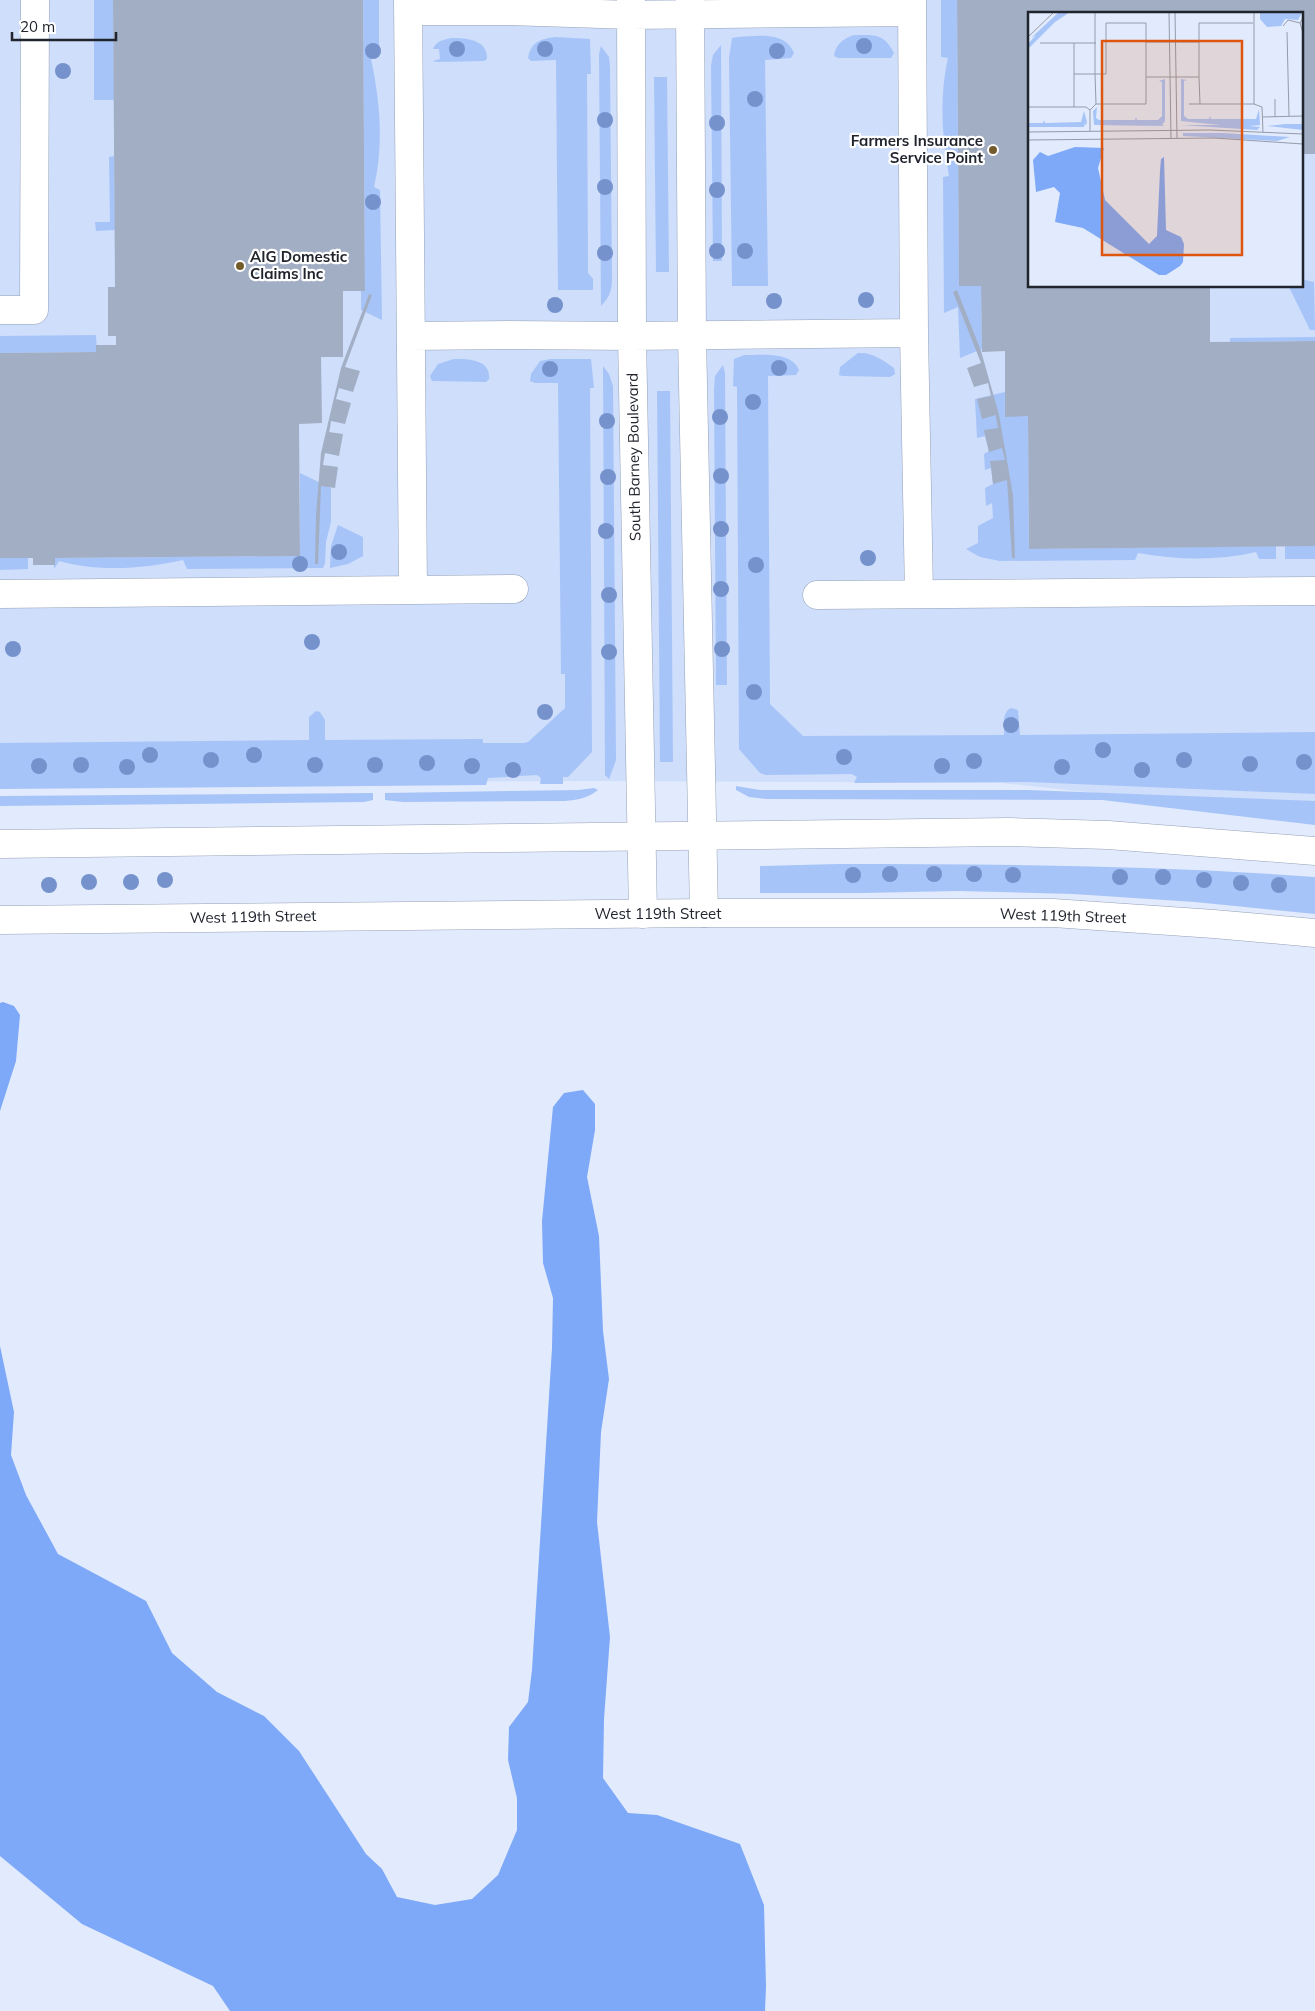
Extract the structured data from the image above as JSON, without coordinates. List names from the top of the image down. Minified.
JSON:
{"streets":{"main road":["South Barney Boulevard","West 119th Street"]},"crossings":[["South Barney Boulevard","West 119th Street"]],"places":["Farmers Insurance Service Point","AIG Domestic Claims Inc"],"scale_bar":"20 m"}
